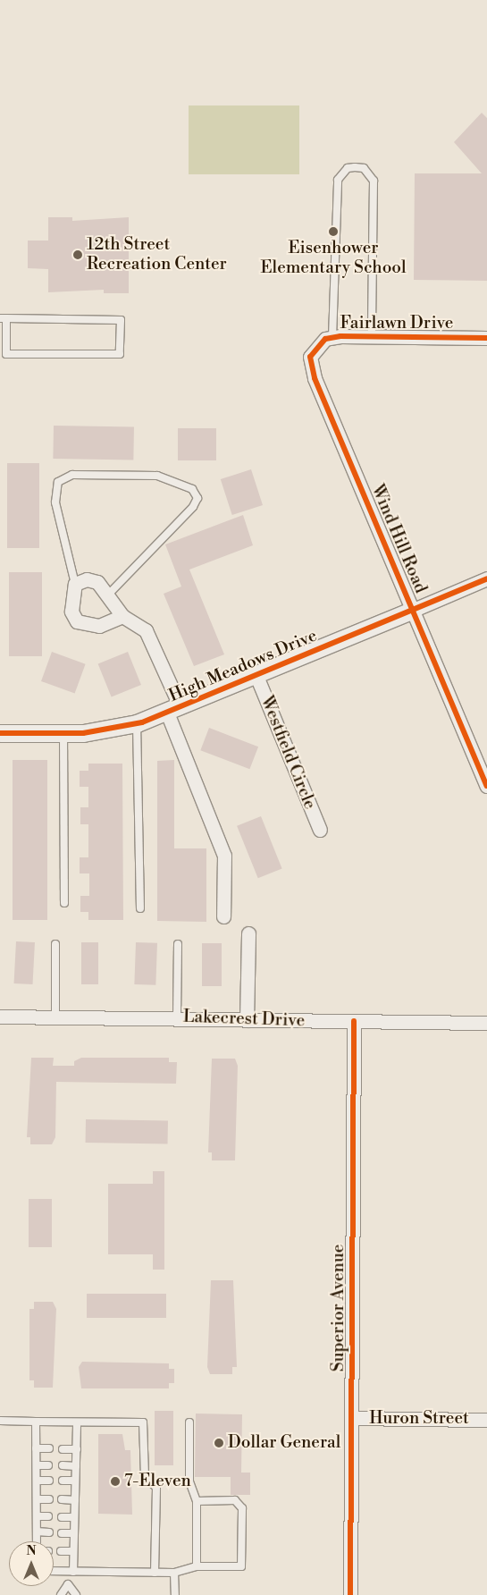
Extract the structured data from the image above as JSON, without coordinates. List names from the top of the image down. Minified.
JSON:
{"streets":{"street":["Fairlawn Drive","Wind Hill Road","High Meadows Drive","Westfield Circle","Lakecrest Drive","Superior Avenue","Huron Street"]},"crossings":[["Fairlawn Drive","Wind Hill Road"],["Wind Hill Road","High Meadows Drive"],["High Meadows Drive","Westfield Circle"],["Lakecrest Drive","Superior Avenue"],["Superior Avenue","Huron Street"]],"places":["Eisenhower Elementary School","12th Street Recreation Center","Dollar General","7-Eleven"],"north":"top"}
